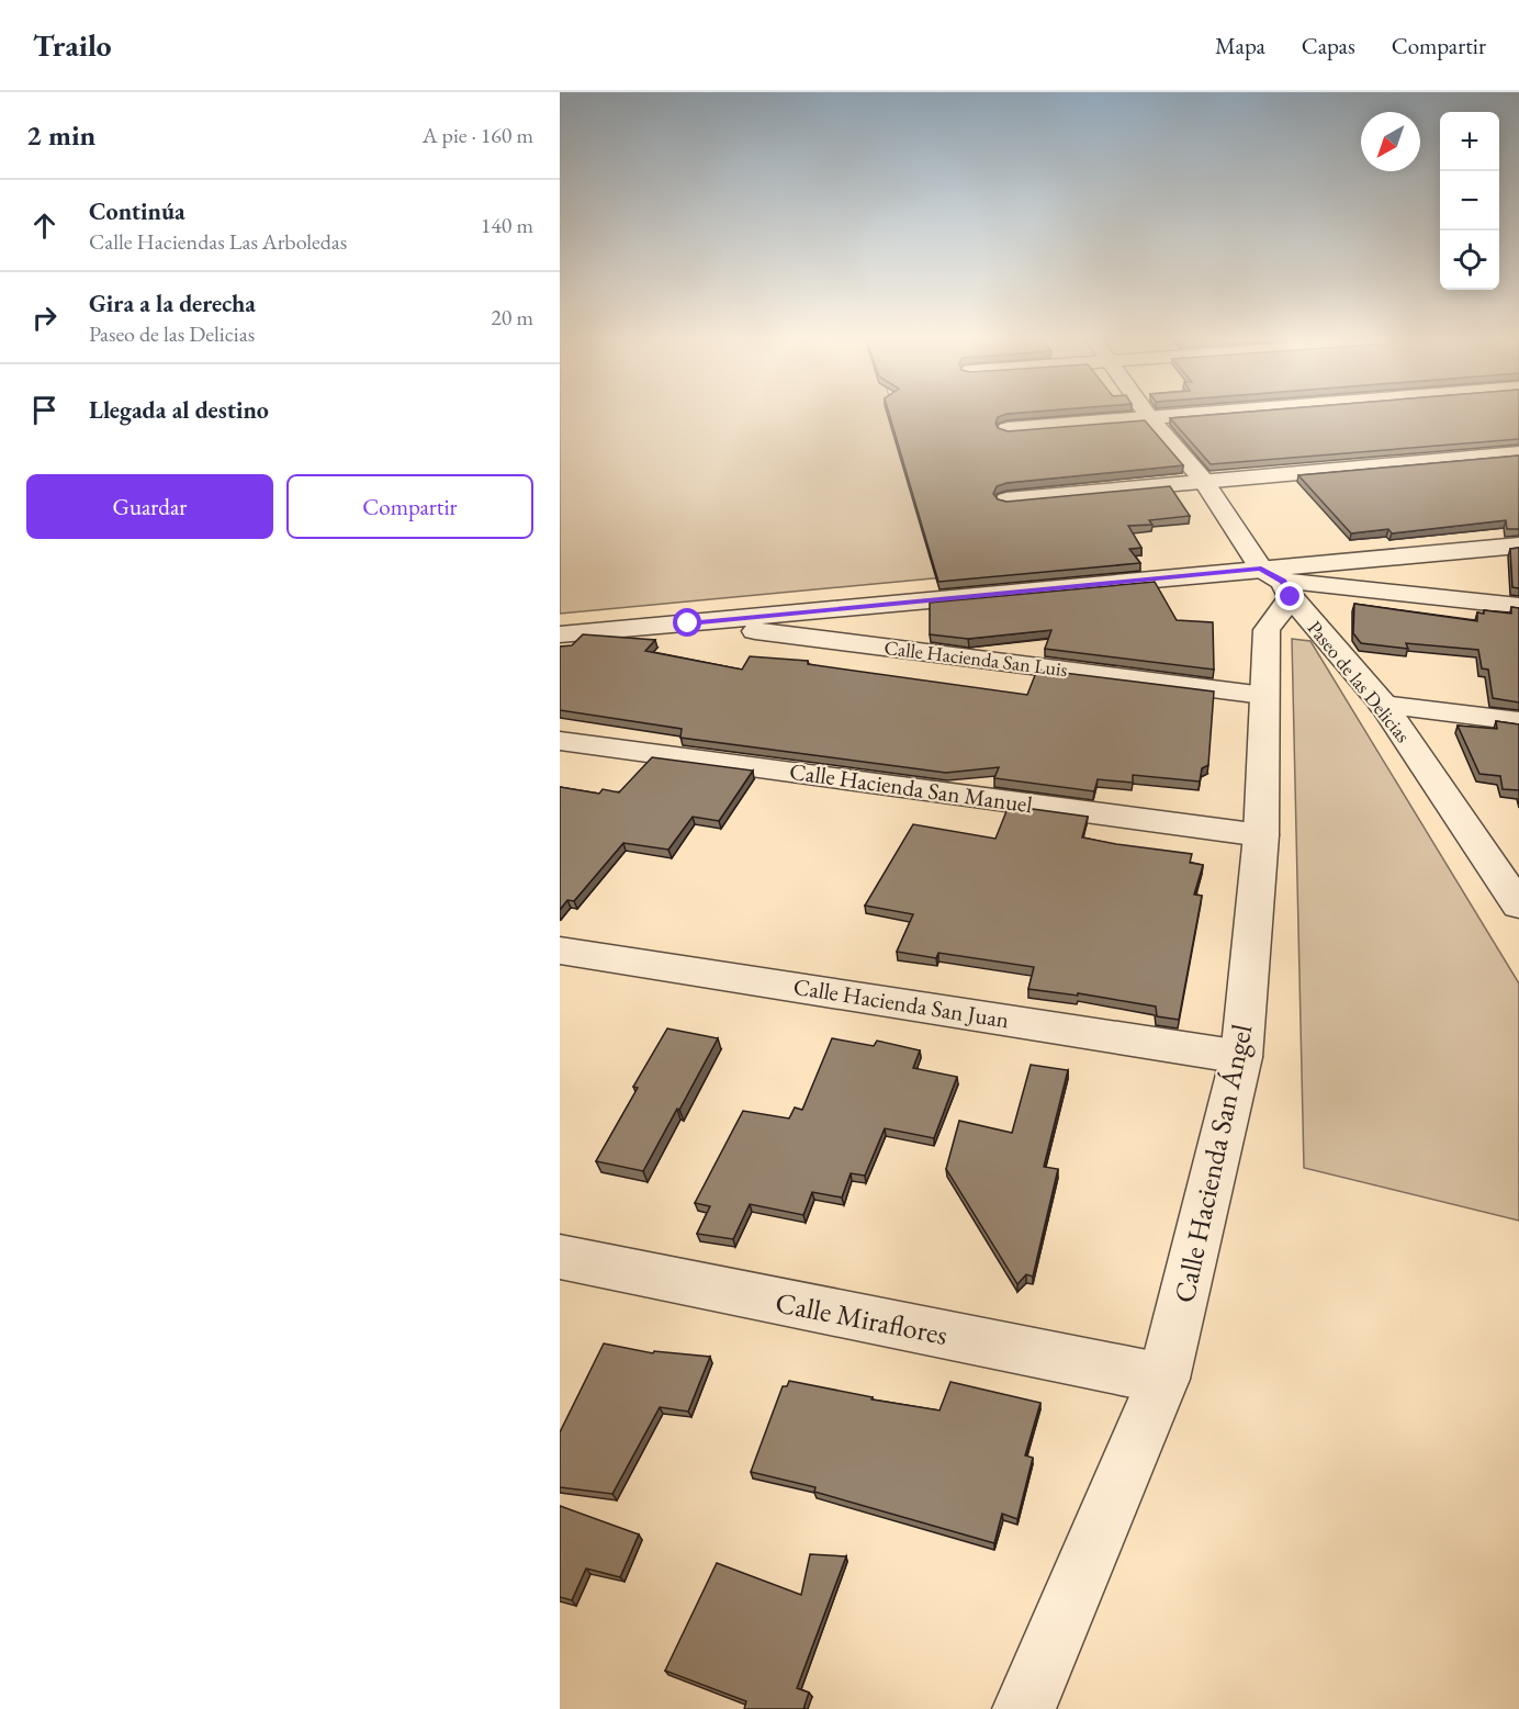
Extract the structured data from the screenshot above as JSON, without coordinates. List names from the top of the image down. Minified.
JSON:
{"streets":{"street":["Calle Hacienda San Luis","Paseo de las Delicias","Calle Hacienda San Manuel","Calle Hacienda San Juan","Calle Hacienda San Ángel","Calle Miraflores"]},"crossings":[["Calle Hacienda San Luis","Calle Hacienda San Ángel"],["Paseo de las Delicias","Calle Hacienda San Ángel"],["Calle Hacienda San Manuel","Calle Hacienda San Ángel"],["Calle Hacienda San Juan","Calle Hacienda San Ángel"],["Calle Hacienda San Ángel","Calle Miraflores"]],"north":"bottom left","page":{"header":"Trailo","nav":["Mapa","Capas","Compartir"],"heading":["2 min","A pie · 160 m"],"map_buttons":["+","−"],"list":[["Continúa","Calle Haciendas Las Arboledas","140 m"],["Gira a la derecha","Paseo de las Delicias","20 m"],"Llegada al destino"],"buttons":["Guardar","Compartir"]}}
